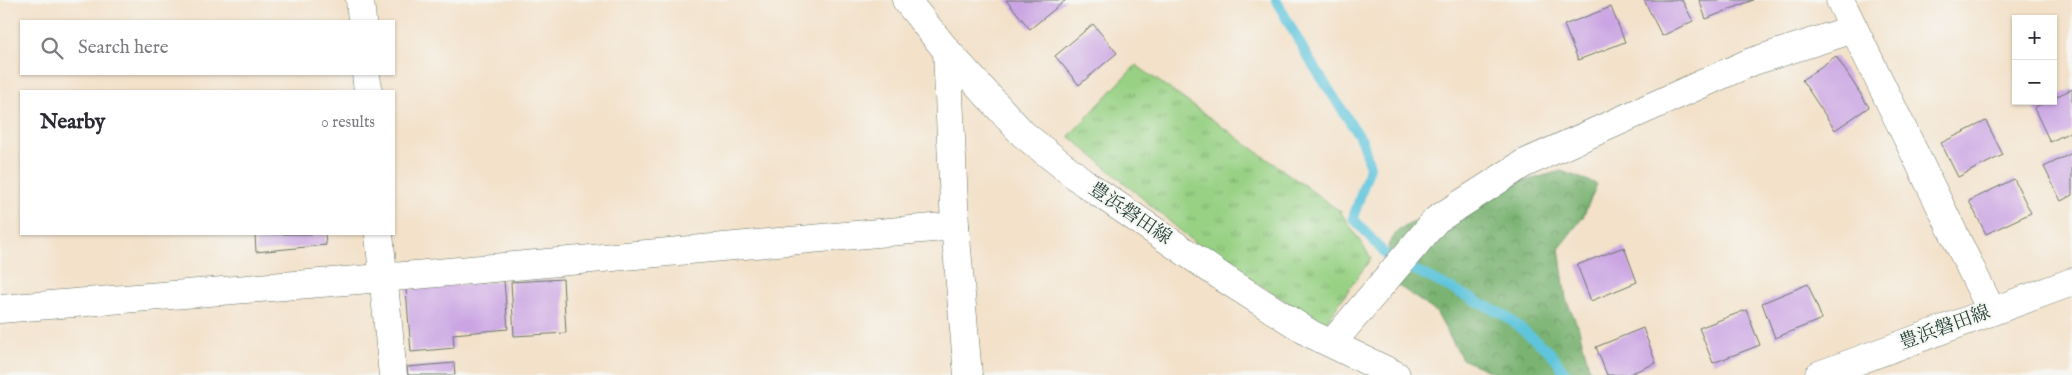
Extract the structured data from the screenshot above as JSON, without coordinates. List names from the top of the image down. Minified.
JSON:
{"streets":{"street":["豊浜磐田線"]},"page":{"map_buttons":["+","−"],"search":"Search here","heading":["Nearby","0 results"]}}
